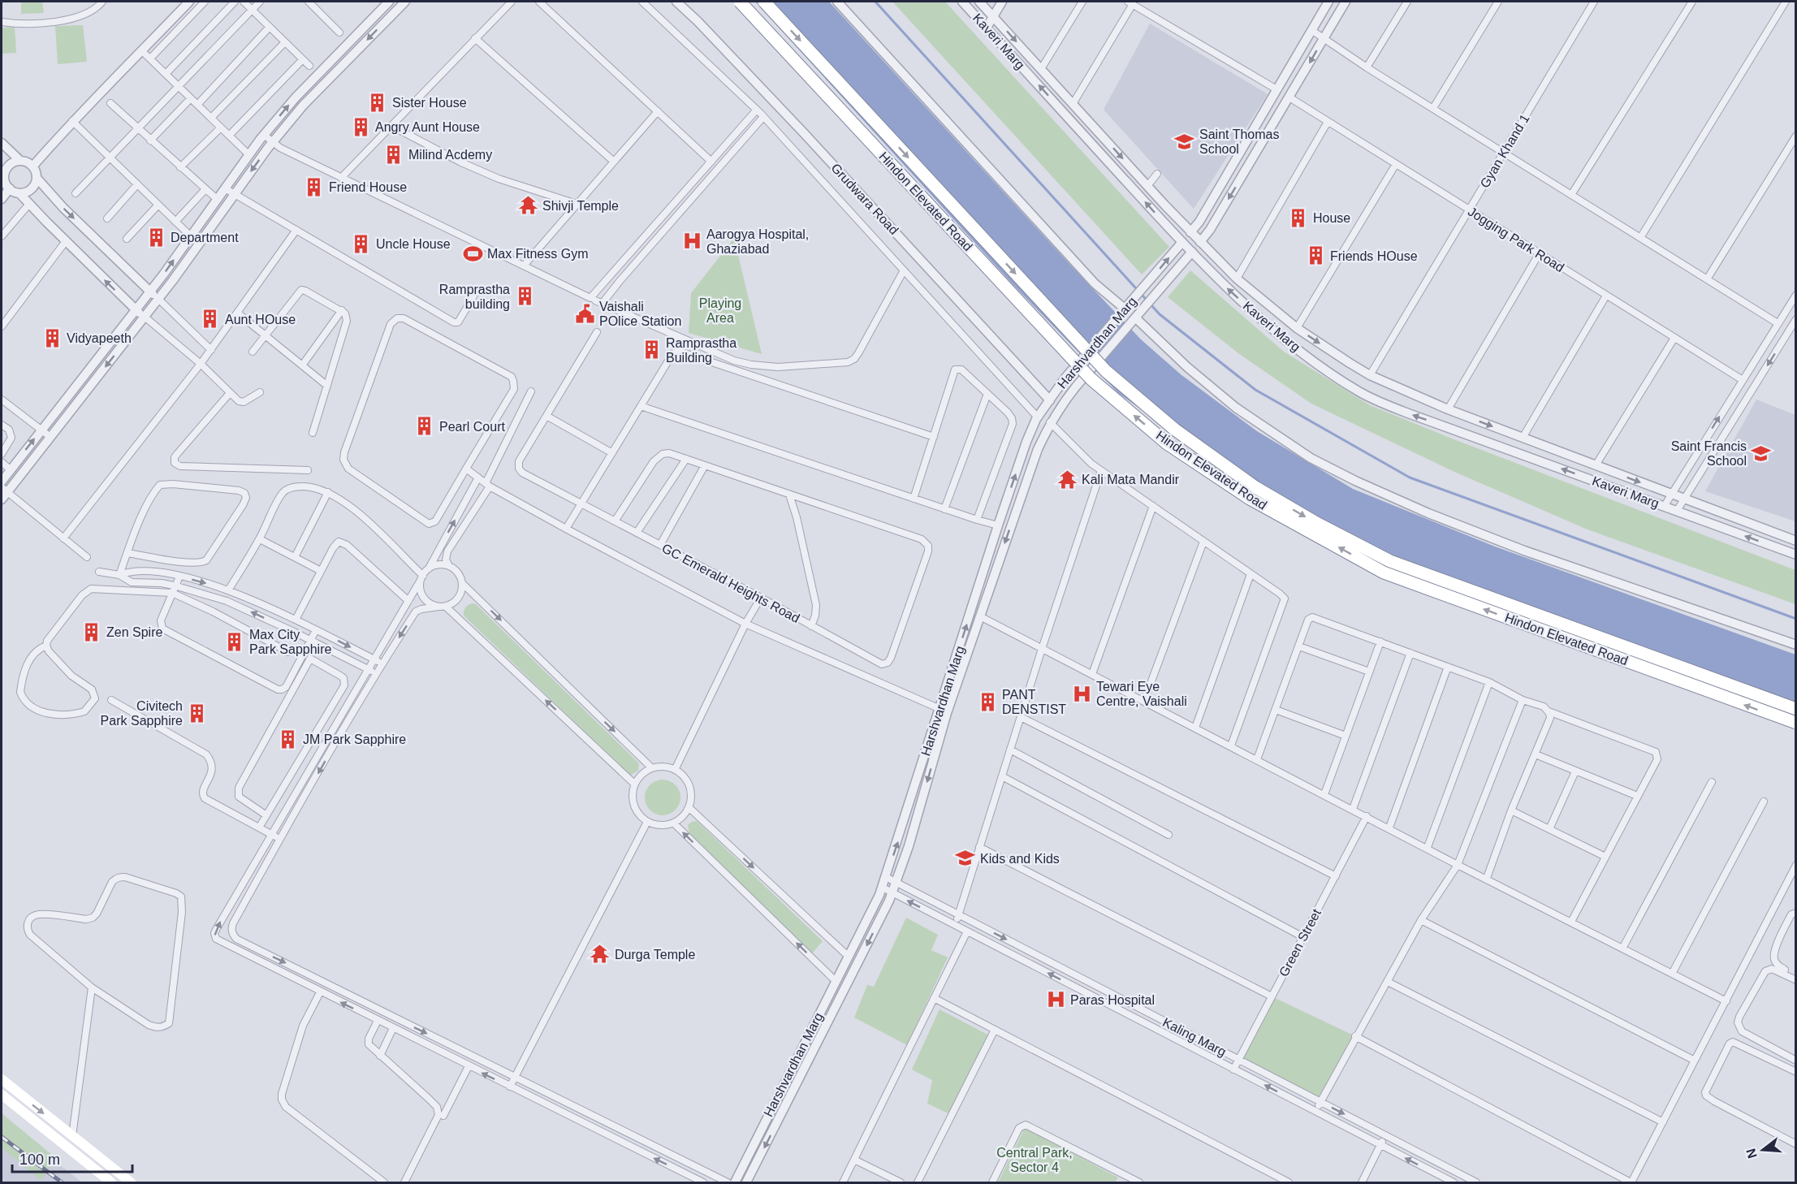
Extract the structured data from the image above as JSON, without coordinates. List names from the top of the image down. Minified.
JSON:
{"streets":{"highway":["Hindon Elevated Road"],"street":["Kaveri Marg","Gyan Khand 1","Grudwara Road","Jogging Park Road","Harshvardhan Marg","GC Emerald Heights Road","Green Street","Kaling Marg"]},"crossings":[["Kaveri Marg","Gyan Khand 1"],["Kaveri Marg","Harshvardhan Marg"],["Gyan Khand 1","Jogging Park Road"],["Grudwara Road","Harshvardhan Marg"],["Harshvardhan Marg","Kaling Marg"],["Green Street","Kaling Marg"]],"parks":["Playing Area","Central Park, Sector 4"],"places":{"building":["Sister House","Angry Aunt House","Milind Acdemy","Friend House","House","Department","Uncle House","Friends HOuse","Ramprastha building","Aunt HOuse","Vidyapeeth","Ramprastha Building","Pearl Court","Zen Spire","Max City Park Sapphire","PANT DENSTIST","Civitech Park Sapphire","JM Park Sapphire"],"school or university":["Saint Thomas School","Saint Francis School","Kids and Kids"],"temple":["Shivji Temple","Kali Mata Mandir","Durga Temple"],"hospital":["Aarogya Hospital, Ghaziabad","Tewari Eye Centre, Vaishali","Paras Hospital"],"sports":["Max Fitness Gym"],"public building":["Vaishali POlice Station"]},"scale_bar":"100 m","north":"left"}
